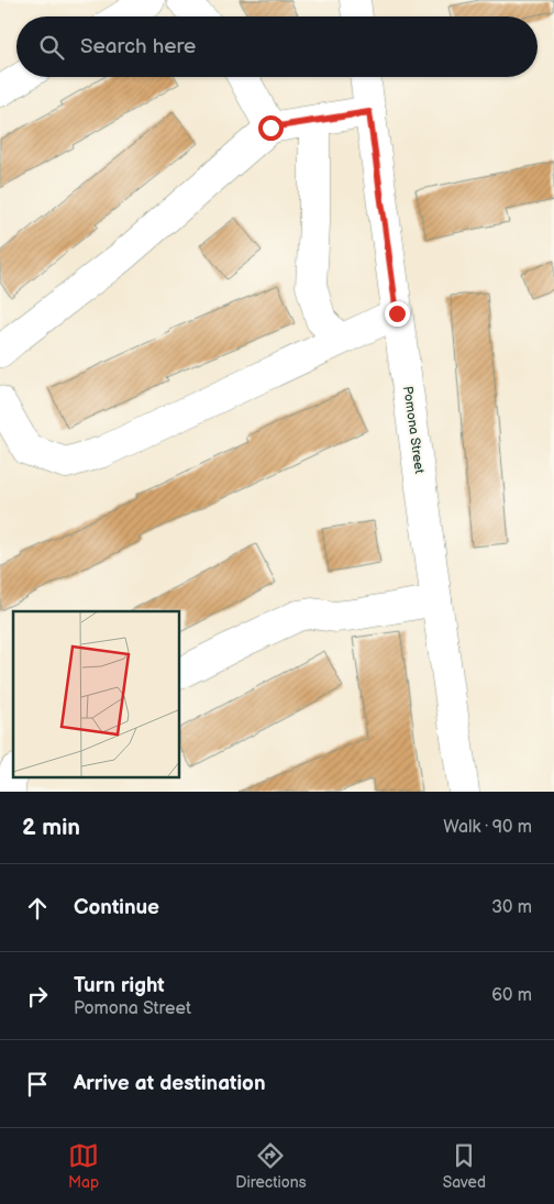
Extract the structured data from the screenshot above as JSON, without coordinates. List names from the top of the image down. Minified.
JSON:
{"streets":{"street":["Pomona Street"]},"page":{"search":"Search here","heading":["2 min","Walk · 90 m"],"list":[["Continue","30 m"],["Turn right","Pomona Street","60 m"],"Arrive at destination"],"nav":["Map","Directions","Saved"]}}
